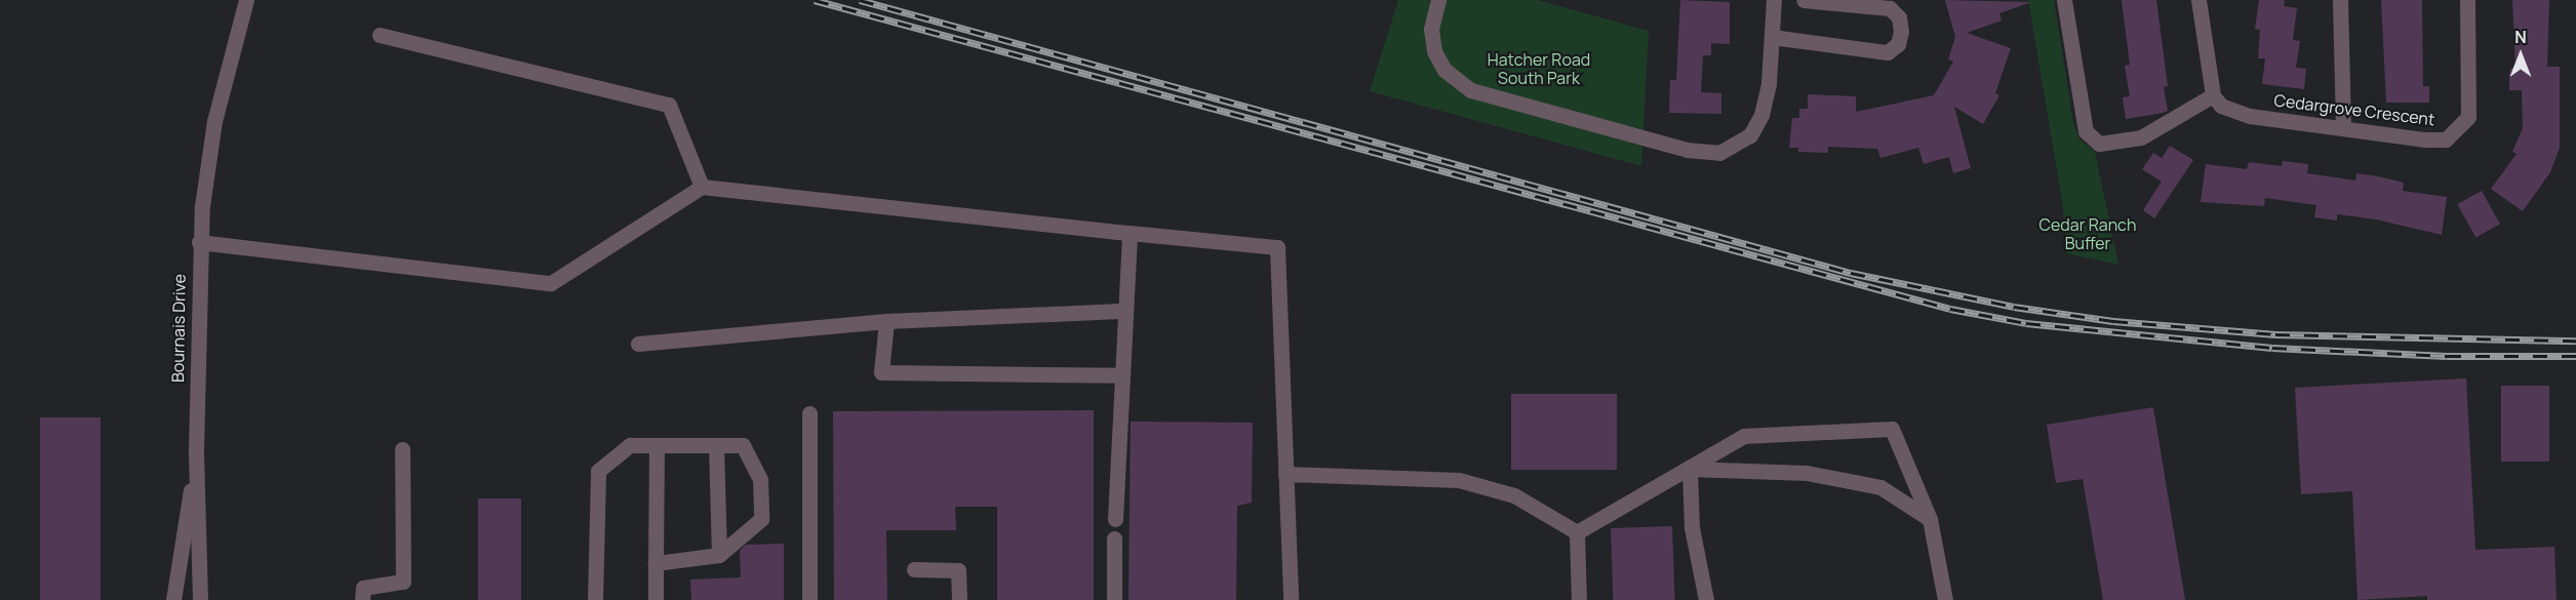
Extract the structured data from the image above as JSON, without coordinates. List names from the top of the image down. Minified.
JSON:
{"streets":{"street":["Cedargrove Crescent","Bournais Drive"]},"parks":["Hatcher Road South Park","Cedar Ranch Buffer"],"north":"top"}
